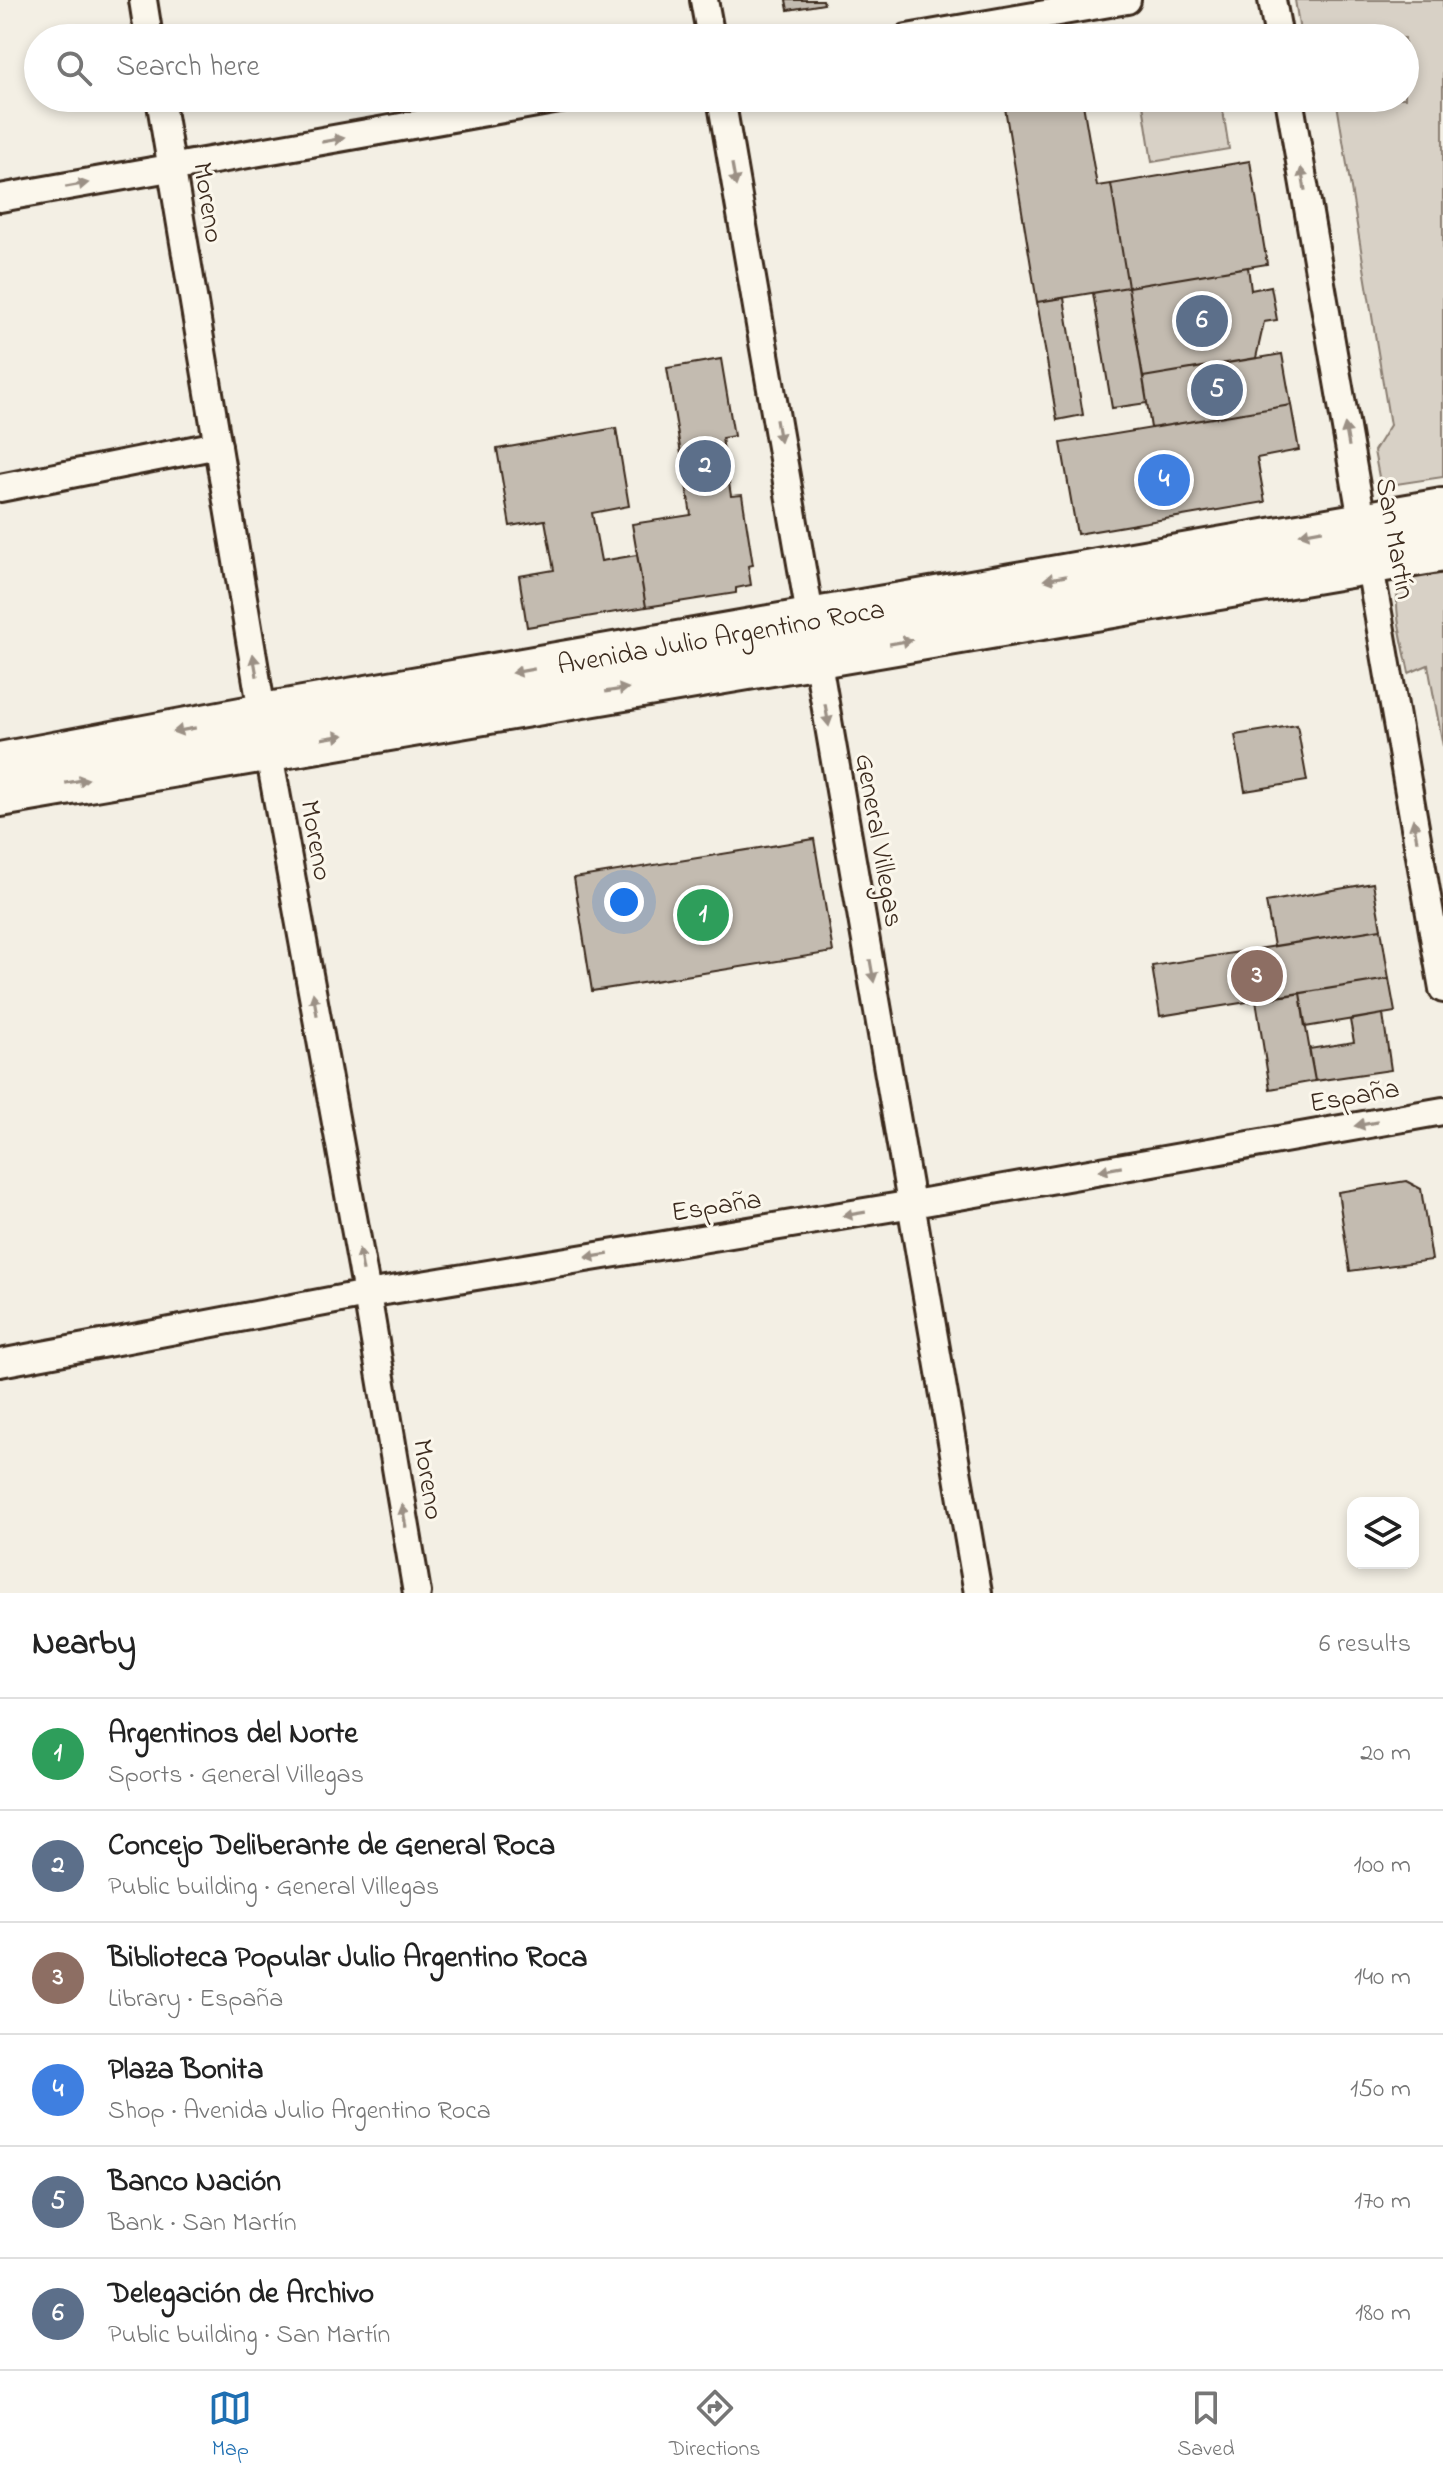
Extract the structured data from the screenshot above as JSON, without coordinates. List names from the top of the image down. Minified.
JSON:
{"streets":{"main road":["Avenida Julio Argentino Roca"],"street":["Moreno","San Martín","General Villegas","España"]},"crossings":[["Moreno","Avenida Julio Argentino Roca"],["Moreno","España"],["San Martín","Avenida Julio Argentino Roca"],["Avenida Julio Argentino Roca","General Villegas"],["General Villegas","España"]],"one_way":["Moreno","San Martín","General Villegas","España"],"page":{"search":"Search here","pins":["6","5","2","4","1","3"],"heading":["Nearby","6 results"],"list":[{"mark":"1","name":"Argentinos del Norte","note":"Sports · General Villegas","value":"20 m"},{"mark":"2","name":"Concejo Deliberante de General Roca","note":"Public building · General Villegas","value":"100 m"},{"mark":"3","name":"Biblioteca Popular Julio Argentino Roca","note":"Library · España","value":"140 m"},{"mark":"4","name":"Plaza Bonita","note":"Shop · Avenida Julio Argentino Roca","value":"150 m"},{"mark":"5","name":"Banco Nación","note":"Bank · San Martín","value":"170 m"},{"mark":"6","name":"Delegación de Archivo","note":"Public building · San Martín","value":"180 m"}],"nav":["Map","Directions","Saved"]}}
